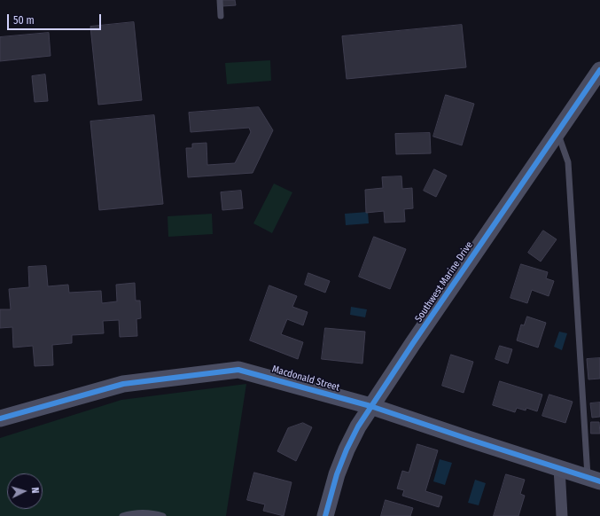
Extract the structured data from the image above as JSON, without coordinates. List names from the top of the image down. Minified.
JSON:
{"streets":{"street":["Southwest Marine Drive","Macdonald Street"]},"crossings":[["Southwest Marine Drive","Macdonald Street"]],"scale_bar":"50 m","north":"right"}
